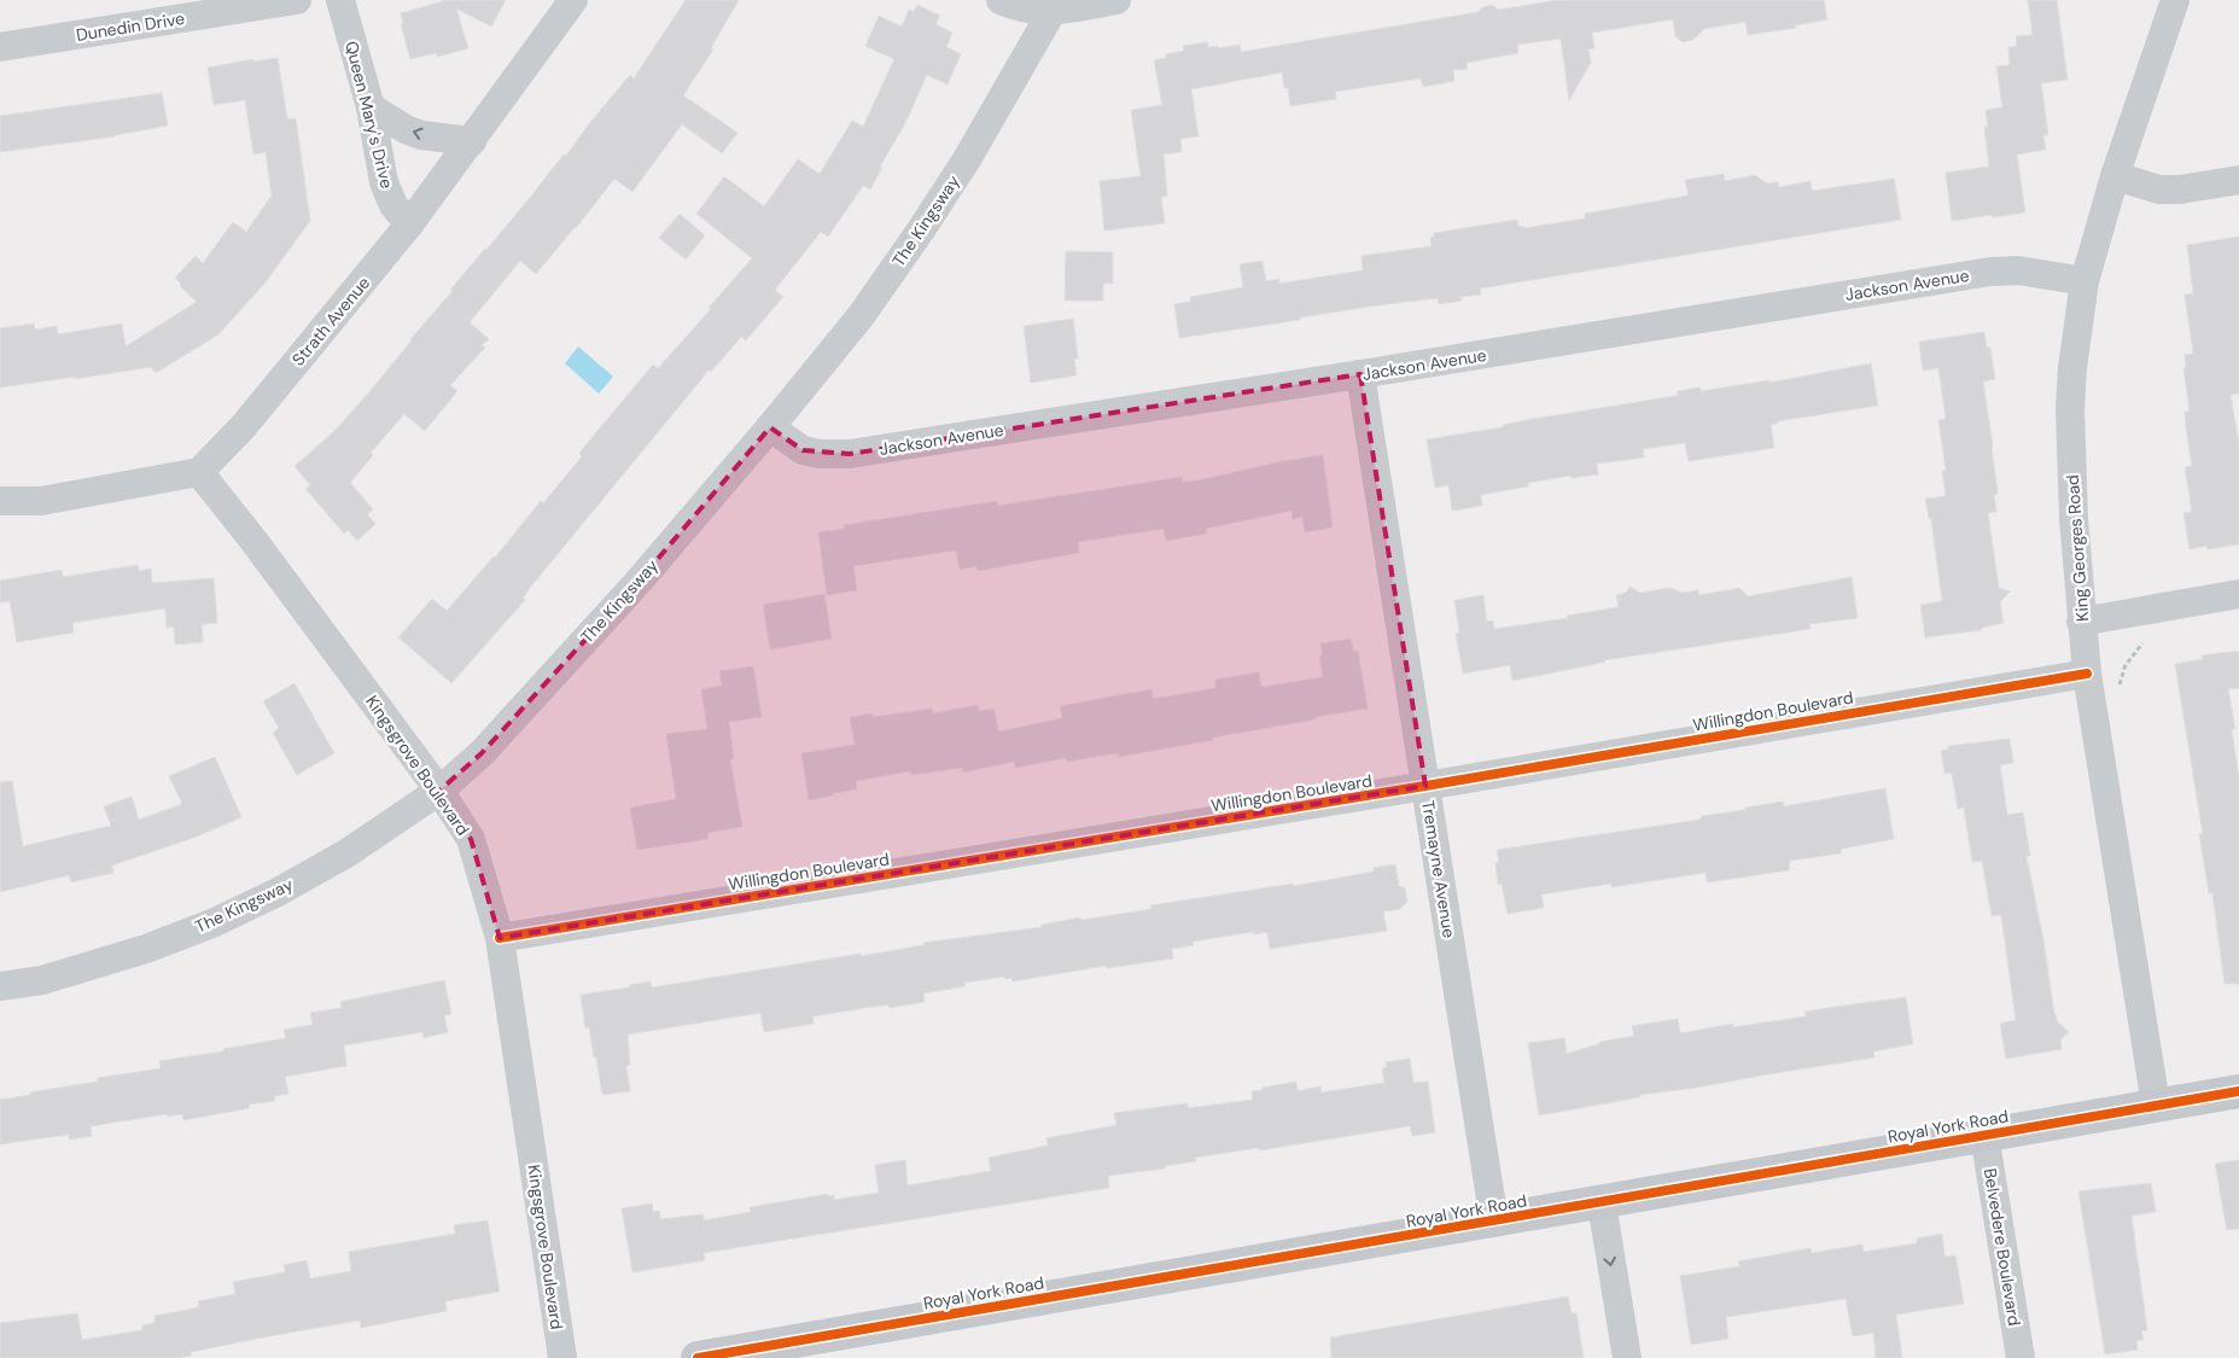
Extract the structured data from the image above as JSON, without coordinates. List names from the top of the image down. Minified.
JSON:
{"streets":{"main road":["Royal York Road"],"street":["Dunedin Drive","Queen Mary's Drive","The Kingsway","Jackson Avenue","Strath Avenue","King Georges Road","Willingdon Boulevard","Kingsgrove Boulevard","Tremayne Avenue","Belvedere Boulevard"]},"crossings":[["Queen Mary's Drive","Strath Avenue"],["The Kingsway","Jackson Avenue"],["The Kingsway","Kingsgrove Boulevard"],["Jackson Avenue","King Georges Road"],["Jackson Avenue","Tremayne Avenue"],["Strath Avenue","Kingsgrove Boulevard"],["King Georges Road","Willingdon Boulevard"],["King Georges Road","Royal York Road"],["Willingdon Boulevard","Kingsgrove Boulevard"],["Willingdon Boulevard","Tremayne Avenue"],["Tremayne Avenue","Royal York Road"],["Royal York Road","Belvedere Boulevard"]]}
